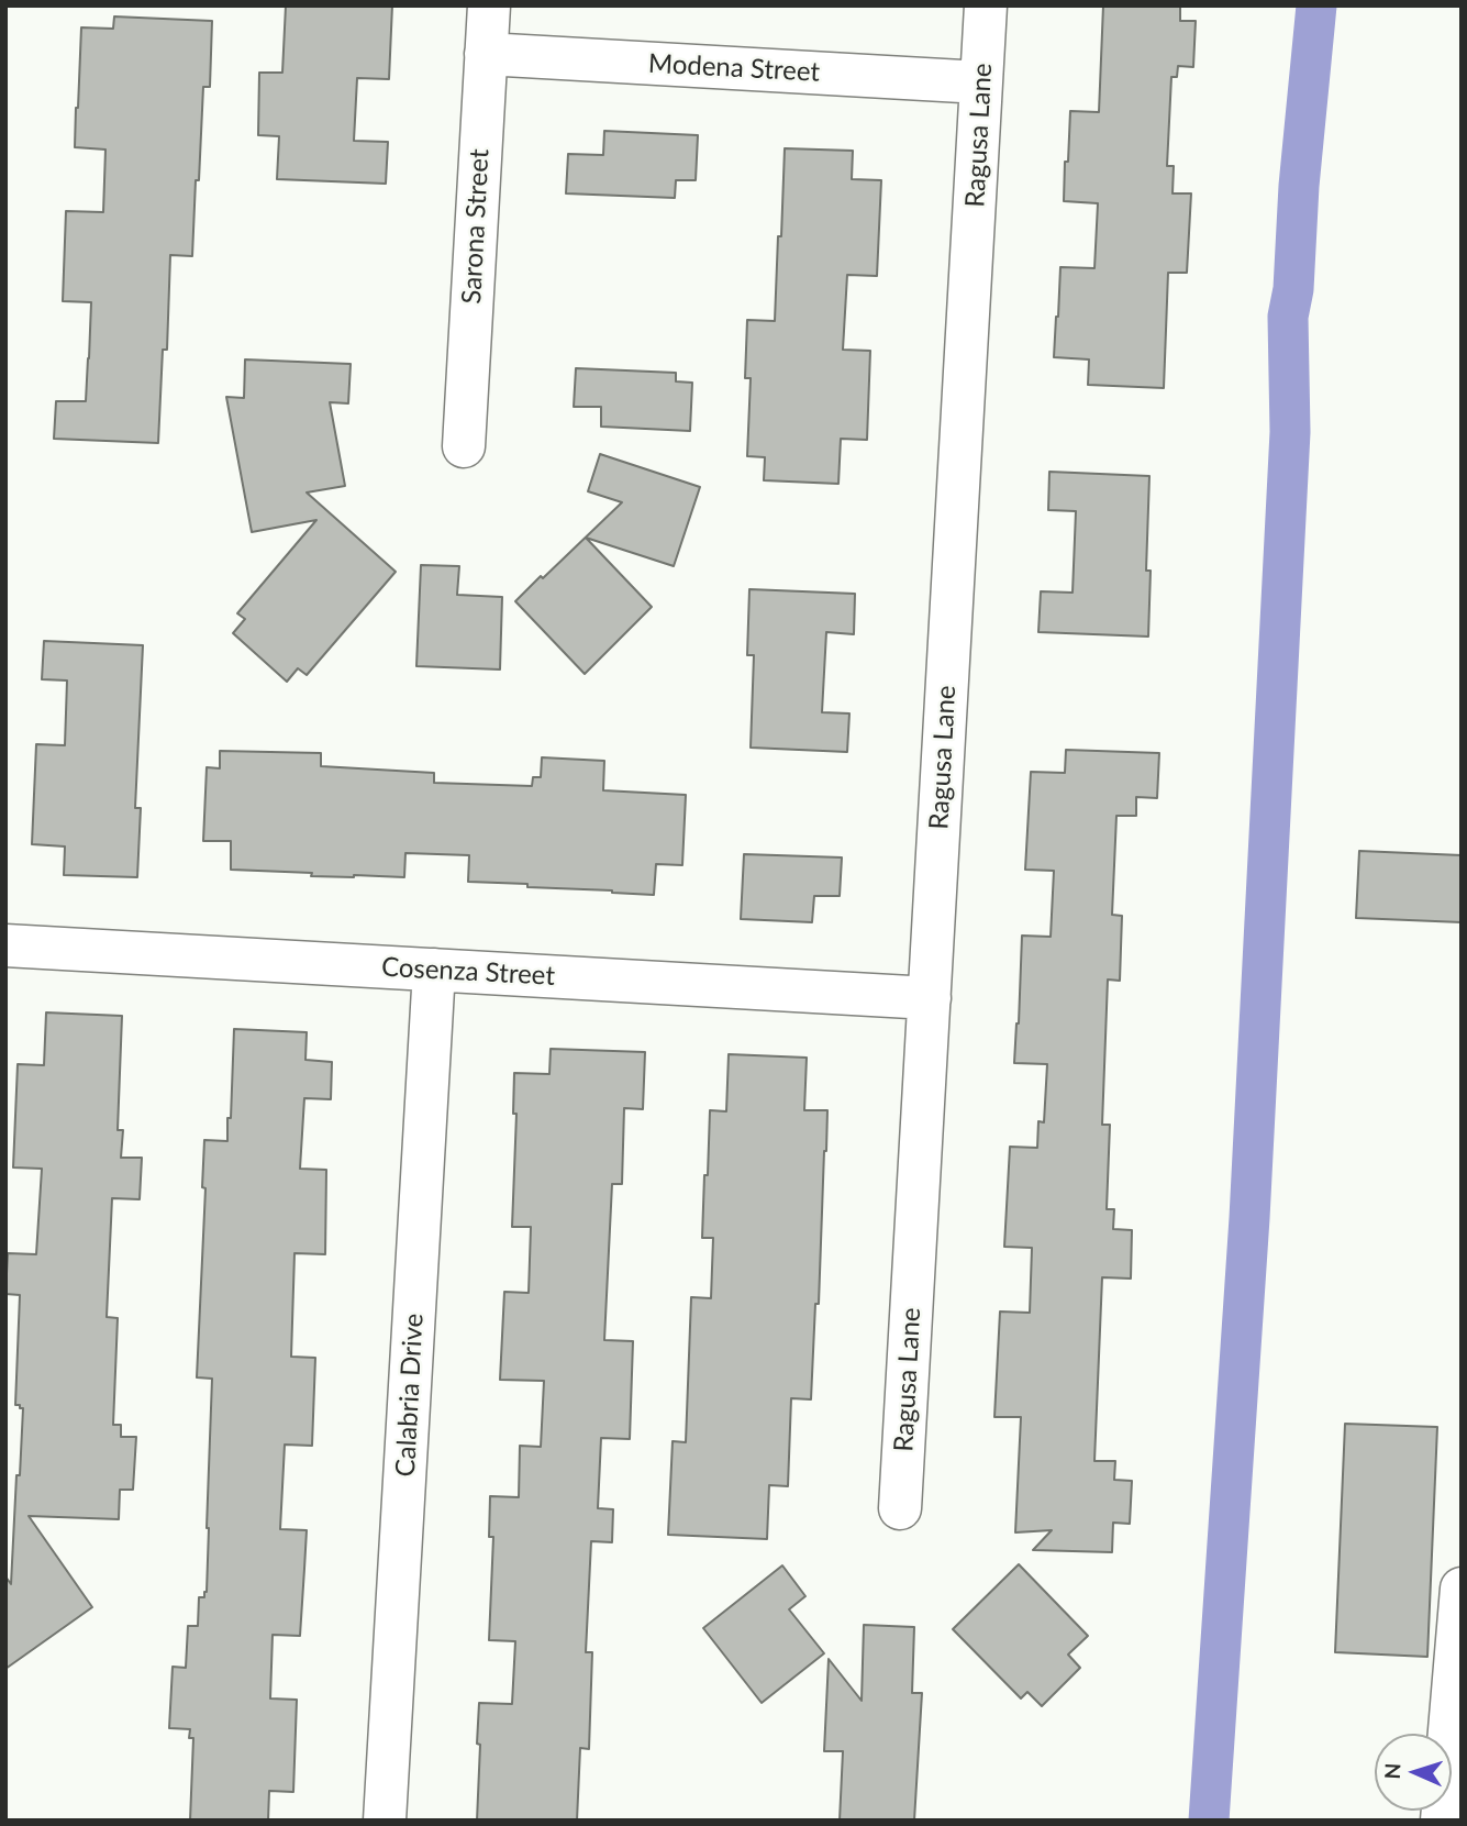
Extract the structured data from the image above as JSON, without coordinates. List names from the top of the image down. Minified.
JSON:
{"streets":{"street":["Modena Street","Ragusa Lane","Sarona Street","Cosenza Street","Calabria Drive"]},"crossings":[["Modena Street","Ragusa Lane"],["Modena Street","Sarona Street"],["Ragusa Lane","Cosenza Street"],["Cosenza Street","Calabria Drive"]],"north":"left"}
